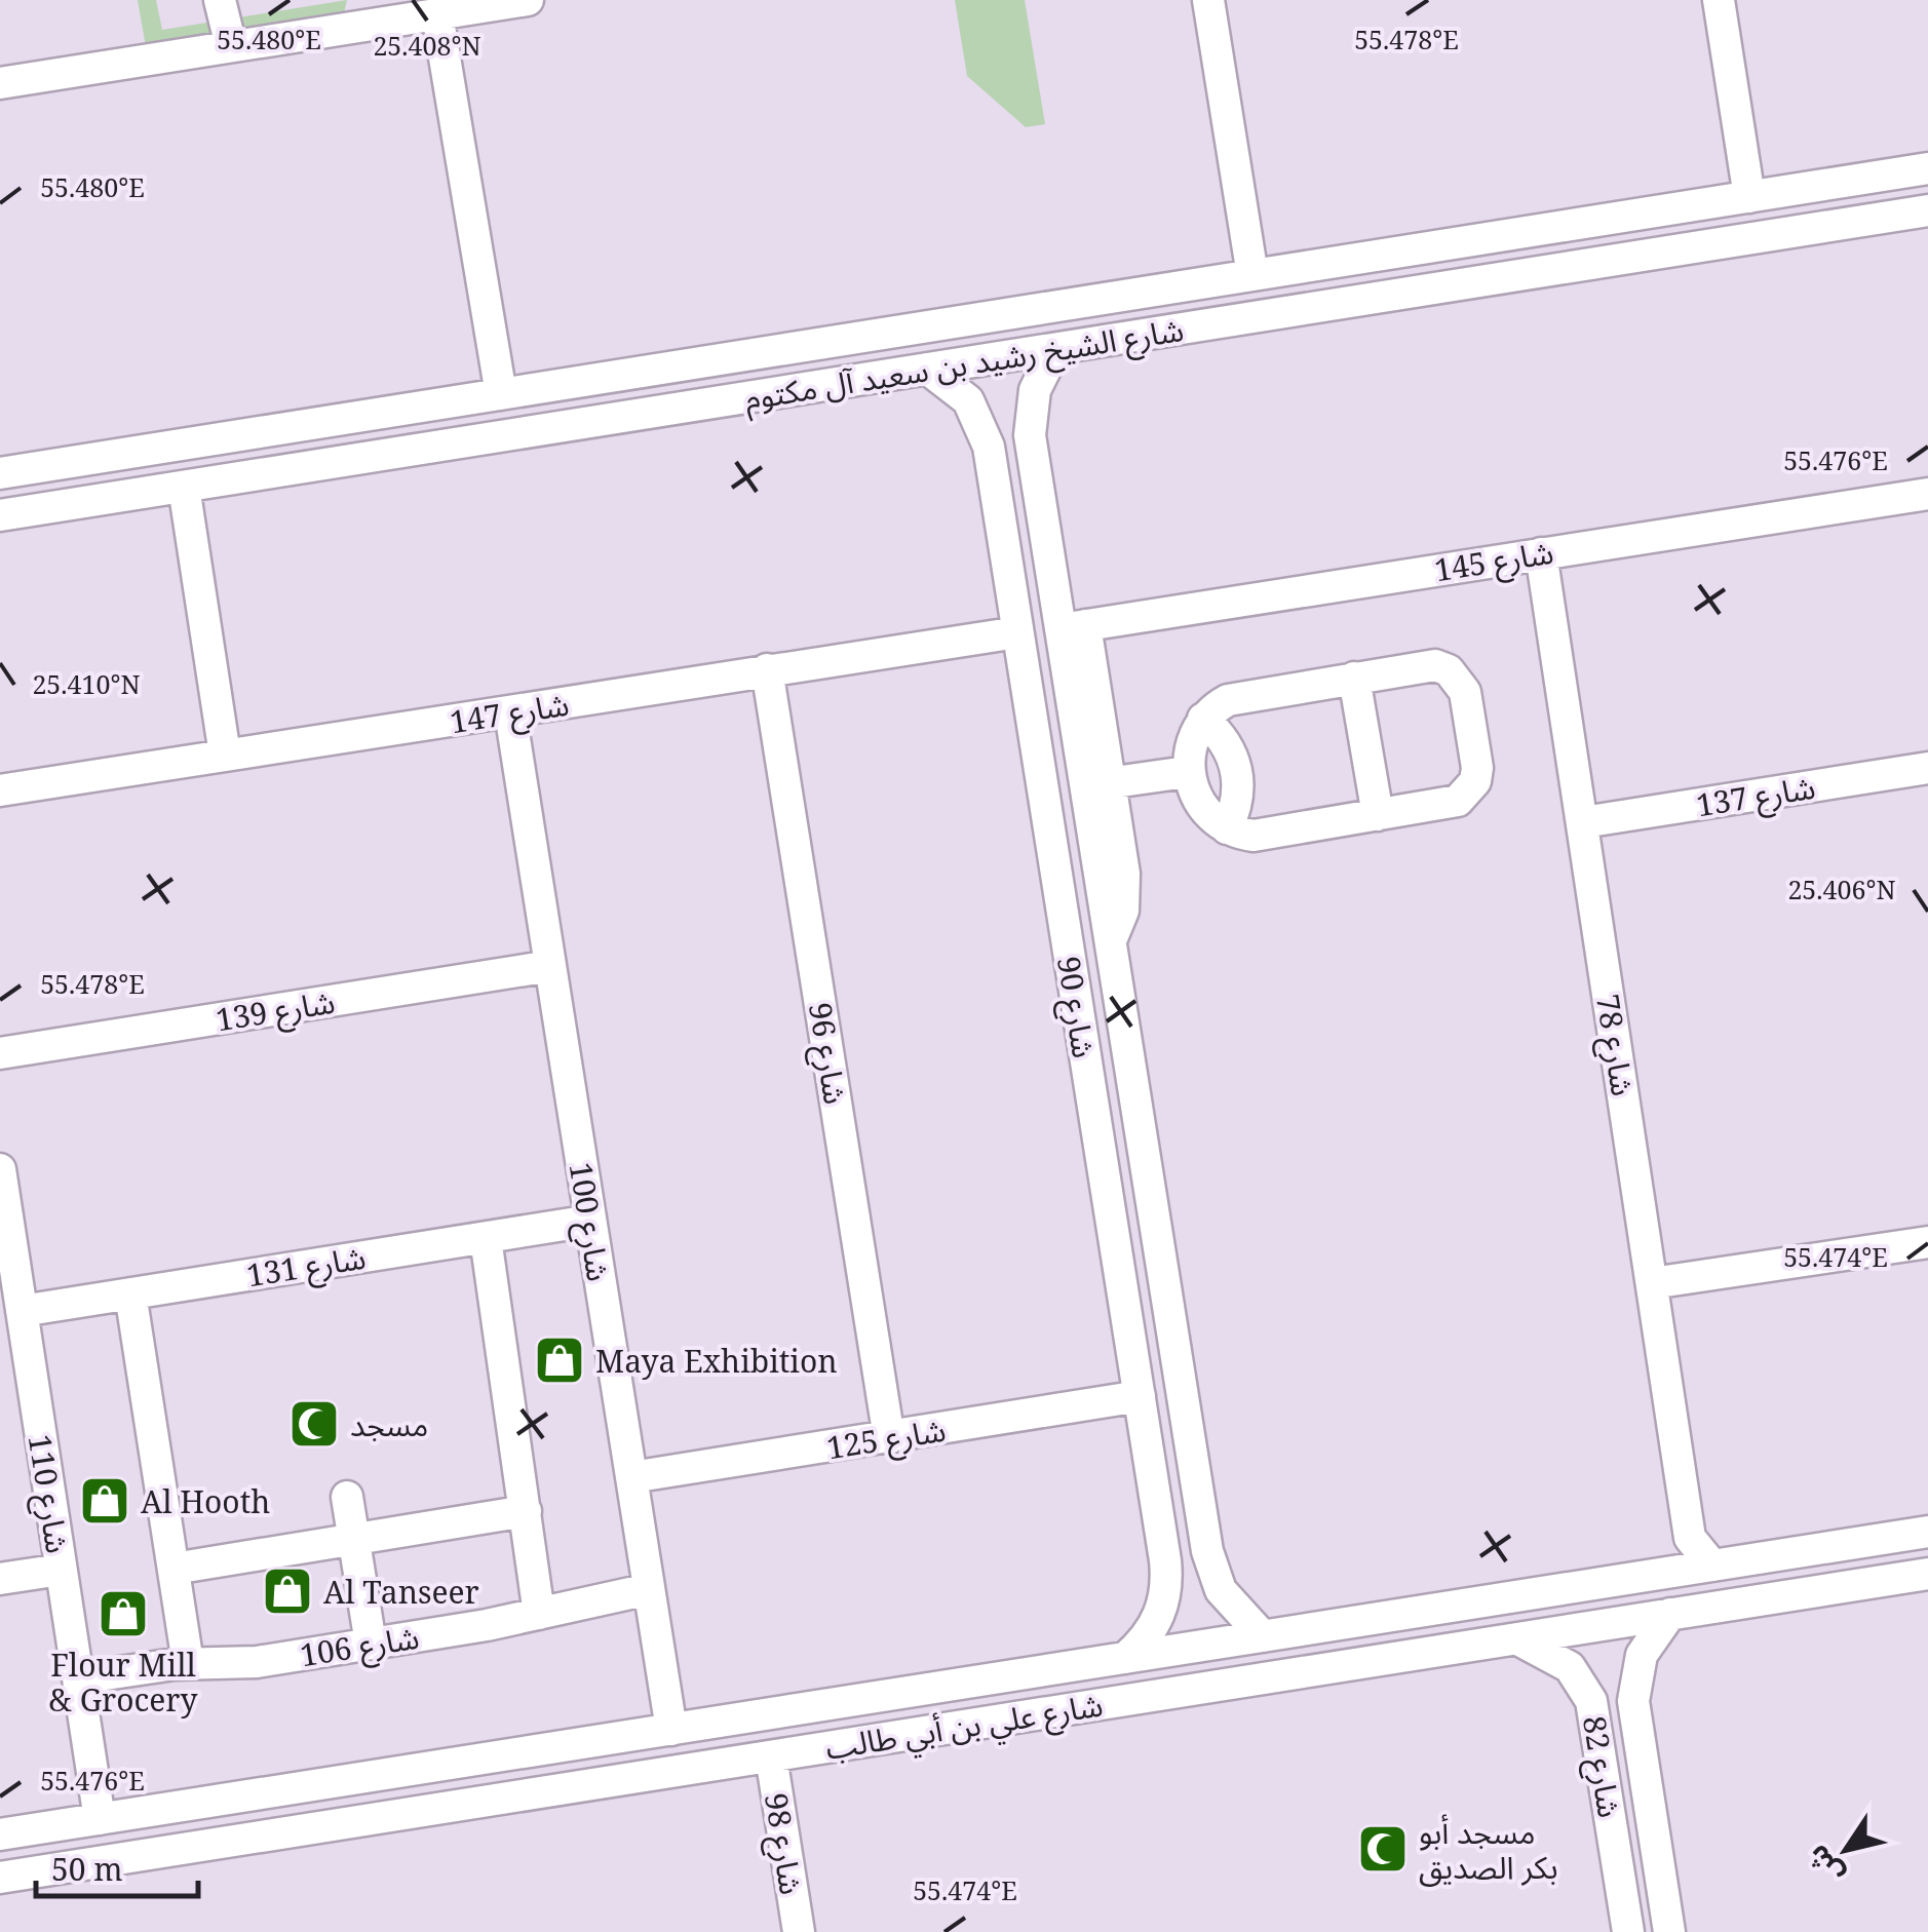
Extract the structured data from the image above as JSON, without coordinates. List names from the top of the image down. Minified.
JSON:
{"streets":{"street":["شارع الشيخ رشيد بن سعيد آل مكتوم","شارع 145","شارع 147","شارع 137","شارع 90","شارع 139","شارع 78","شارع 96","شارع 100","شارع 131","شارع 125","شارع 110","شارع 106","شارع علي بن أبي طالب","شارع 82","شارع 98"]},"crossings":[["شارع الشيخ رشيد بن سعيد آل مكتوم","شارع 90"],["شارع 145","شارع 90"],["شارع 145","شارع 78"],["شارع 147","شارع 90"],["شارع 147","شارع 96"],["شارع 147","شارع 100"],["شارع 137","شارع 78"],["شارع 90","شارع 125"],["شارع 90","شارع علي بن أبي طالب"],["شارع 139","شارع 100"],["شارع 78","شارع علي بن أبي طالب"],["شارع 96","شارع 125"],["شارع 100","شارع 131"],["شارع 100","شارع 125"],["شارع 100","شارع 106"],["شارع 100","شارع علي بن أبي طالب"],["شارع 131","شارع 110"],["شارع 110","شارع 106"],["شارع 110","شارع علي بن أبي طالب"],["شارع علي بن أبي طالب","شارع 82"],["شارع علي بن أبي طالب","شارع 98"]],"places":{"shop":["Maya Exhibition","Al Hooth","Al Tanseer","Flour Mill & Grocery"],"mosque":["مسجد","مسجد أبو بكر الصديق"]},"scale_bar":"50 m","north":"bottom left","coordinates":["55.480°E","55.478°E","25.408°N","55.476°E","25.410°N","25.406°N","55.474°E"]}
